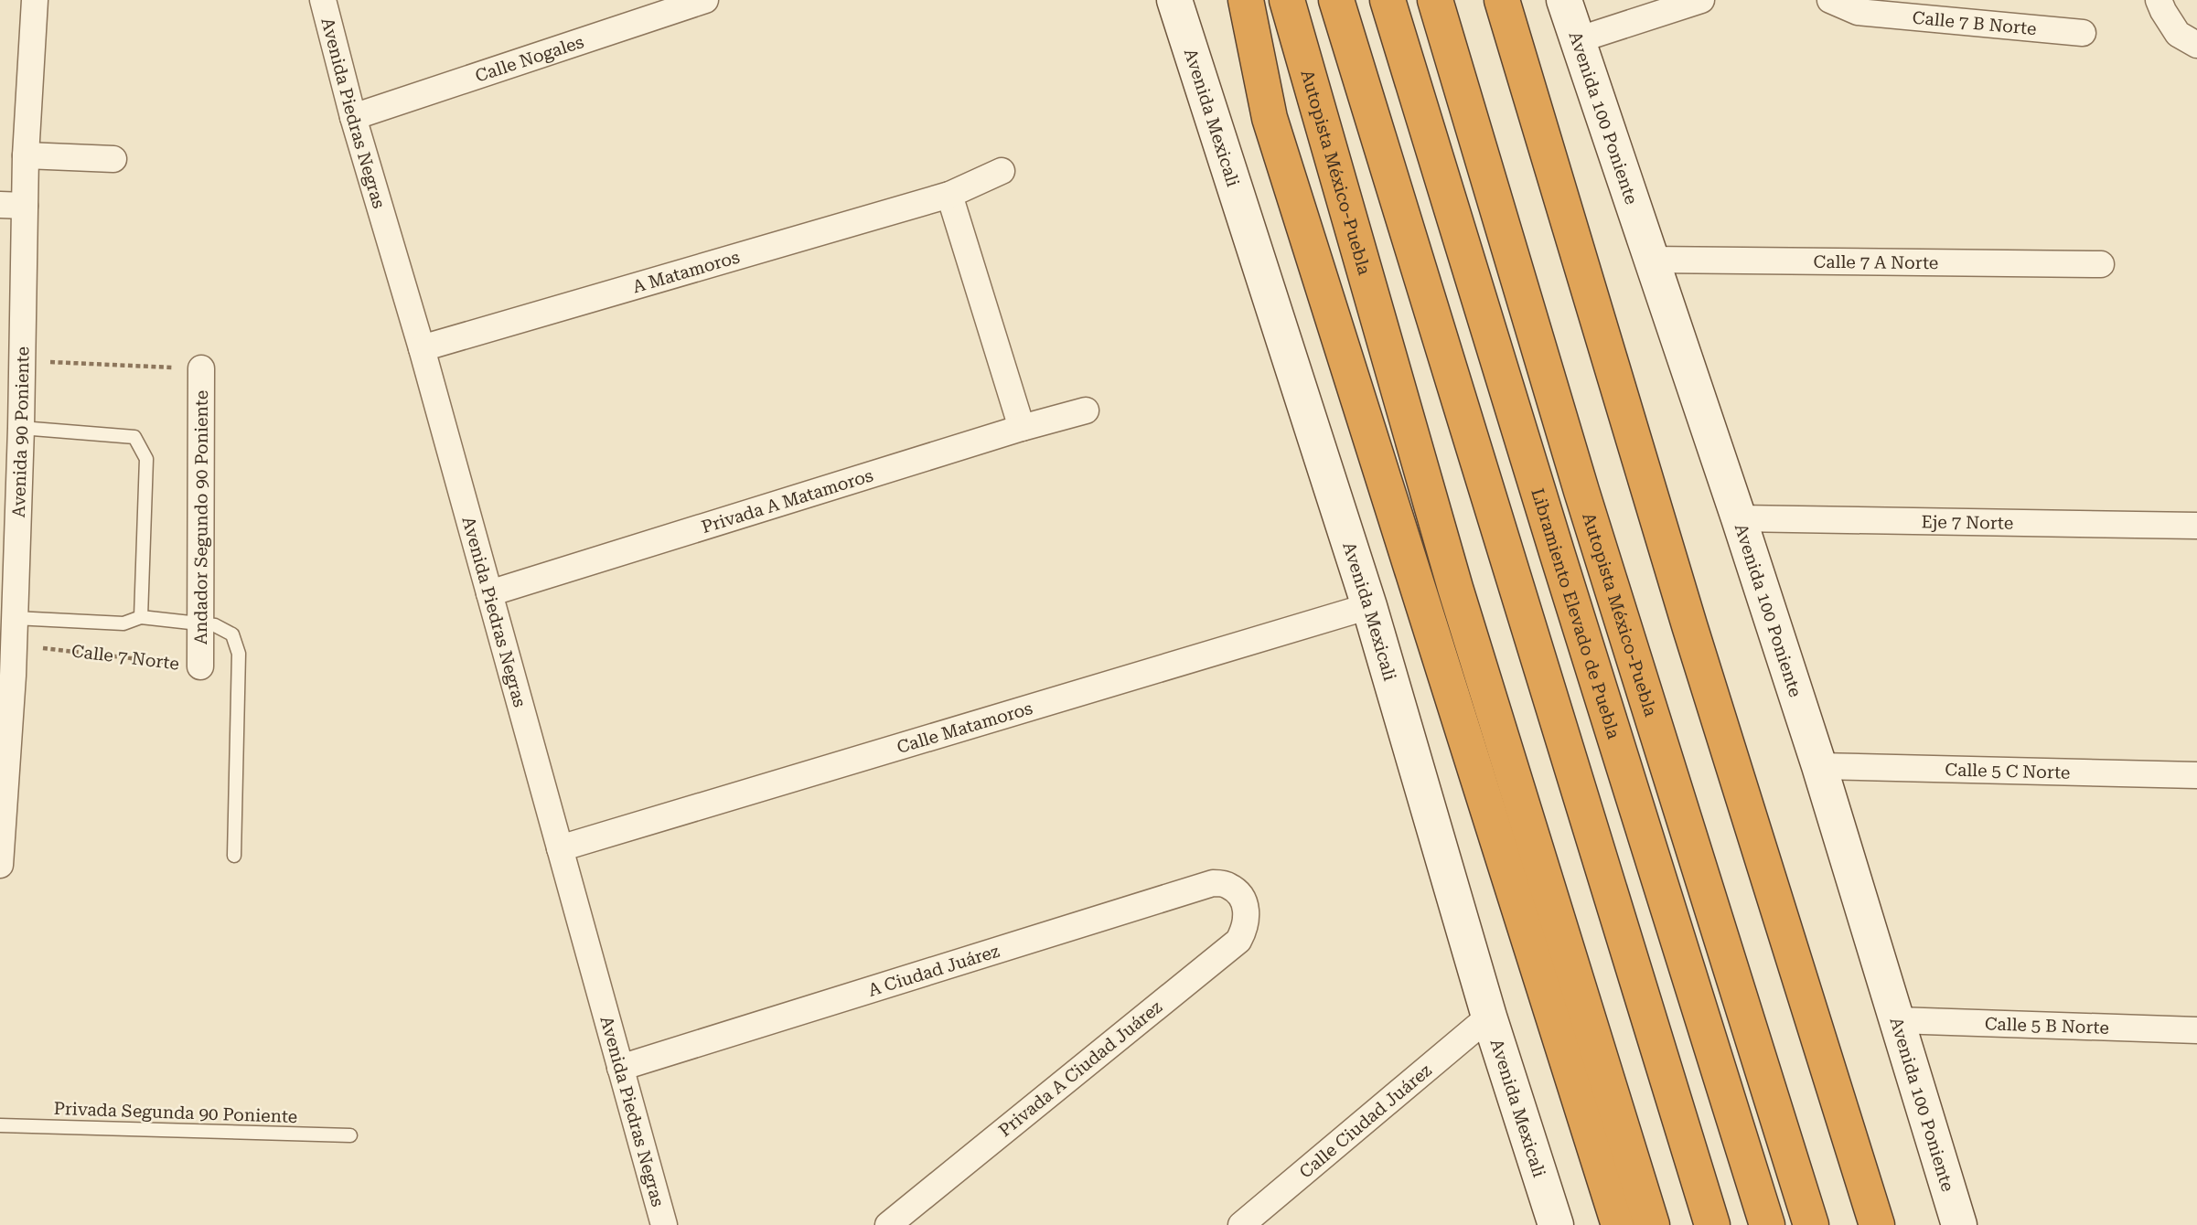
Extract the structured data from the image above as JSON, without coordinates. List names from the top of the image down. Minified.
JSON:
{"streets":{"highway":["Autopista México-Puebla","Libramiento Elevado de Puebla"],"street":["Calle 7 B Norte","Calle Nogales","Avenida Piedras Negras","Avenida Mexicali","Avenida 100 Poniente","Calle 7 A Norte","A Matamoros","Avenida 90 Poniente","Privada A Matamoros","Andador Segundo 90 Poniente","Eje 7 Norte","Calle Matamoros","Calle 5 C Norte","A Ciudad Juárez","Calle 5 B Norte","Privada A Ciudad Juárez","Calle Ciudad Juárez"],"lane":["Privada Segunda 90 Poniente"],"path":["Calle 7 Norte"]},"crossings":[["Calle Nogales","Avenida Piedras Negras"],["Avenida Piedras Negras","A Matamoros"],["Avenida Piedras Negras","Privada A Matamoros"],["Avenida Piedras Negras","Calle Matamoros"],["Avenida Piedras Negras","A Ciudad Juárez"],["Avenida Mexicali","Calle Matamoros"],["Avenida Mexicali","Calle Ciudad Juárez"],["Avenida 100 Poniente","Calle 7 A Norte"],["Avenida 100 Poniente","Eje 7 Norte"],["Avenida 100 Poniente","Calle 5 C Norte"],["Avenida 100 Poniente","Calle 5 B Norte"],["Avenida 90 Poniente","Calle 7 Norte"],["Andador Segundo 90 Poniente","Calle 7 Norte"],["A Ciudad Juárez","Privada A Ciudad Juárez"]]}
